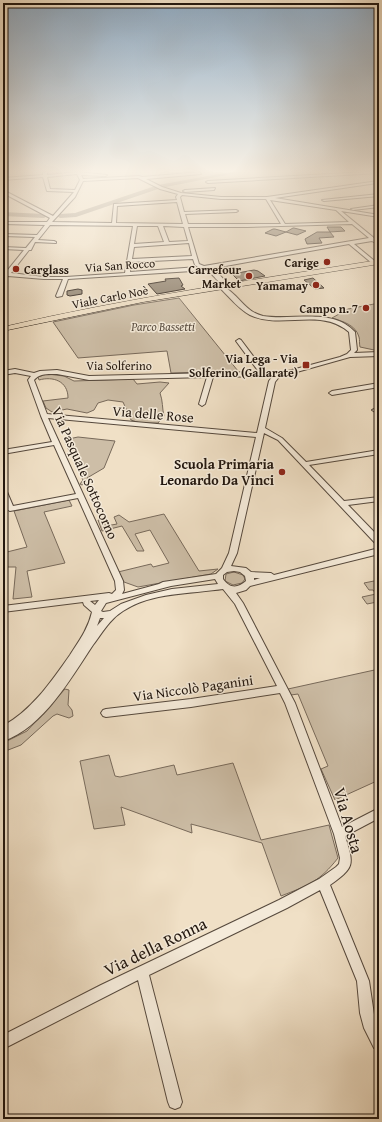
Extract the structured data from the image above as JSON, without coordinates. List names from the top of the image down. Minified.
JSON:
{"streets":{"main road":["Viale Carlo Noè"],"street":["Via San Rocco","Via Solferino","Via delle Rose","Via Pasquale Sottocorno","Via Niccolò Paganini","Via Aosta","Via della Ronna"]},"crossings":[["Via Solferino","Via Pasquale Sottocorno"],["Via delle Rose","Via Pasquale Sottocorno"],["Via Niccolò Paganini","Via Aosta"],["Via Aosta","Via della Ronna"]],"parks":["Parco Bassetti"],"places":{"other":["Carige","Carglass","Carrefour Market","Yamamay","Campo n. 7","Scuola Primaria Leonardo Da Vinci"],"transit":["Via Lega - Via Solferino (Gallarate)"]}}
